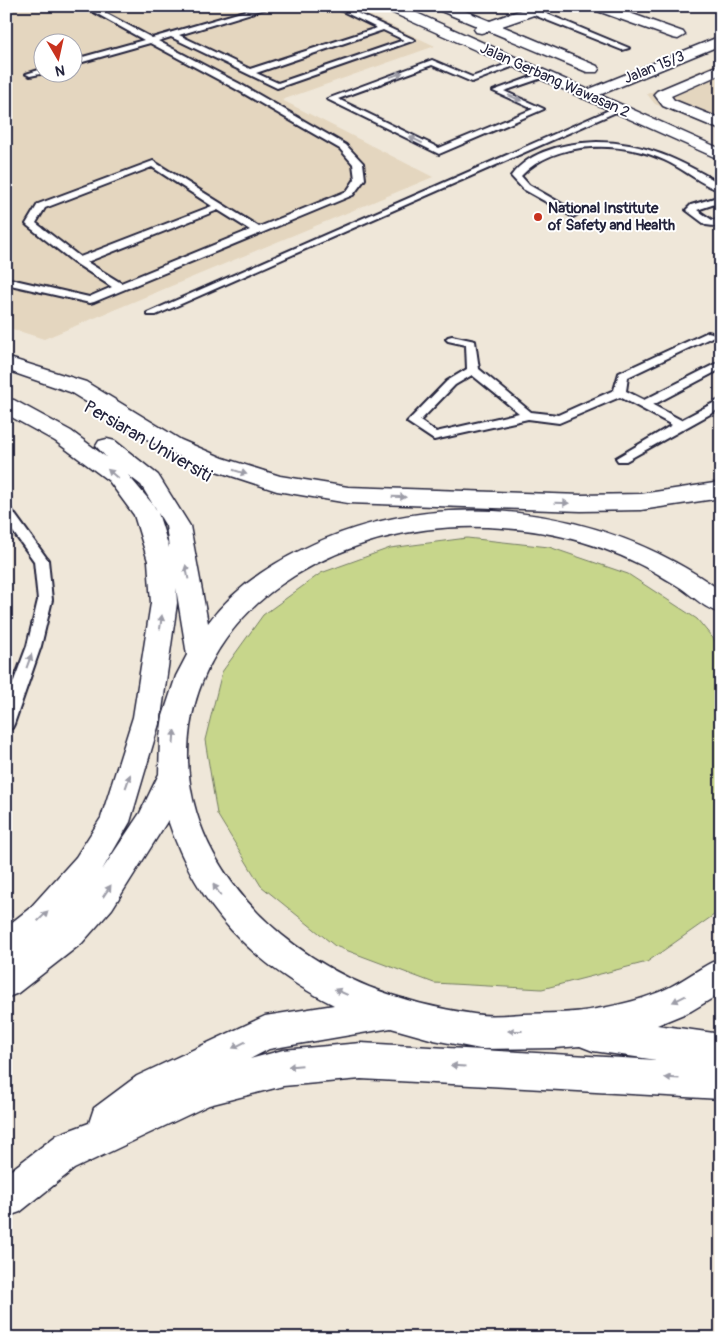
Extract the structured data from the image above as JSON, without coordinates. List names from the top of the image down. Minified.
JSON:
{"streets":{"main road":["Jalan 15/3","Jalan Gerbang Wawasan 2","Persiaran Universiti"]},"crossings":[["Jalan 15/3","Jalan Gerbang Wawasan 2"]],"one_way":["Persiaran Universiti"],"places":["National Institute of Safety and Health"],"north":"bottom"}
